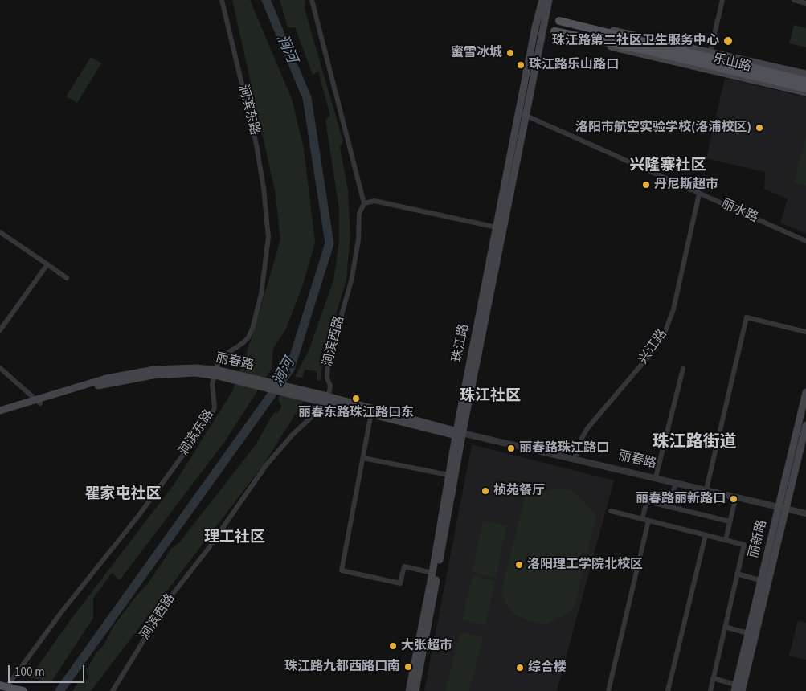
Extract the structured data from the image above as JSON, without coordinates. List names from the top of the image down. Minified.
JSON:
{"streets":{"main road":["乐山路","珠江路","丽春路","丽新路"],"street":["涧滨东路","丽水路","涧滨西路","兴江路"]},"crossings":[["乐山路","珠江路"],["涧滨东路","丽春路"],["丽水路","珠江路"],["丽水路","兴江路"],["涧滨西路","丽春路"],["珠江路","丽春路"],["兴江路","丽春路"],["丽春路","丽新路"]],"districts":["兴隆寨社区","珠江社区","珠江路街道","瞿家屯社区","理工社区"],"water":["涧河"],"places":["珠江路第二社区卫生服务中心","蜜雪冰城","珠江路乐山路口","洛阳市航空实验学校(洛浦校区)","丹尼斯超市","丽春东路珠江路口东","丽春路珠江路口","桢苑餐厅","丽春路丽新路口","洛阳理工学院北校区","大张超市","珠江路九都西路口南","综合楼"],"scale_bar":"100 m"}
